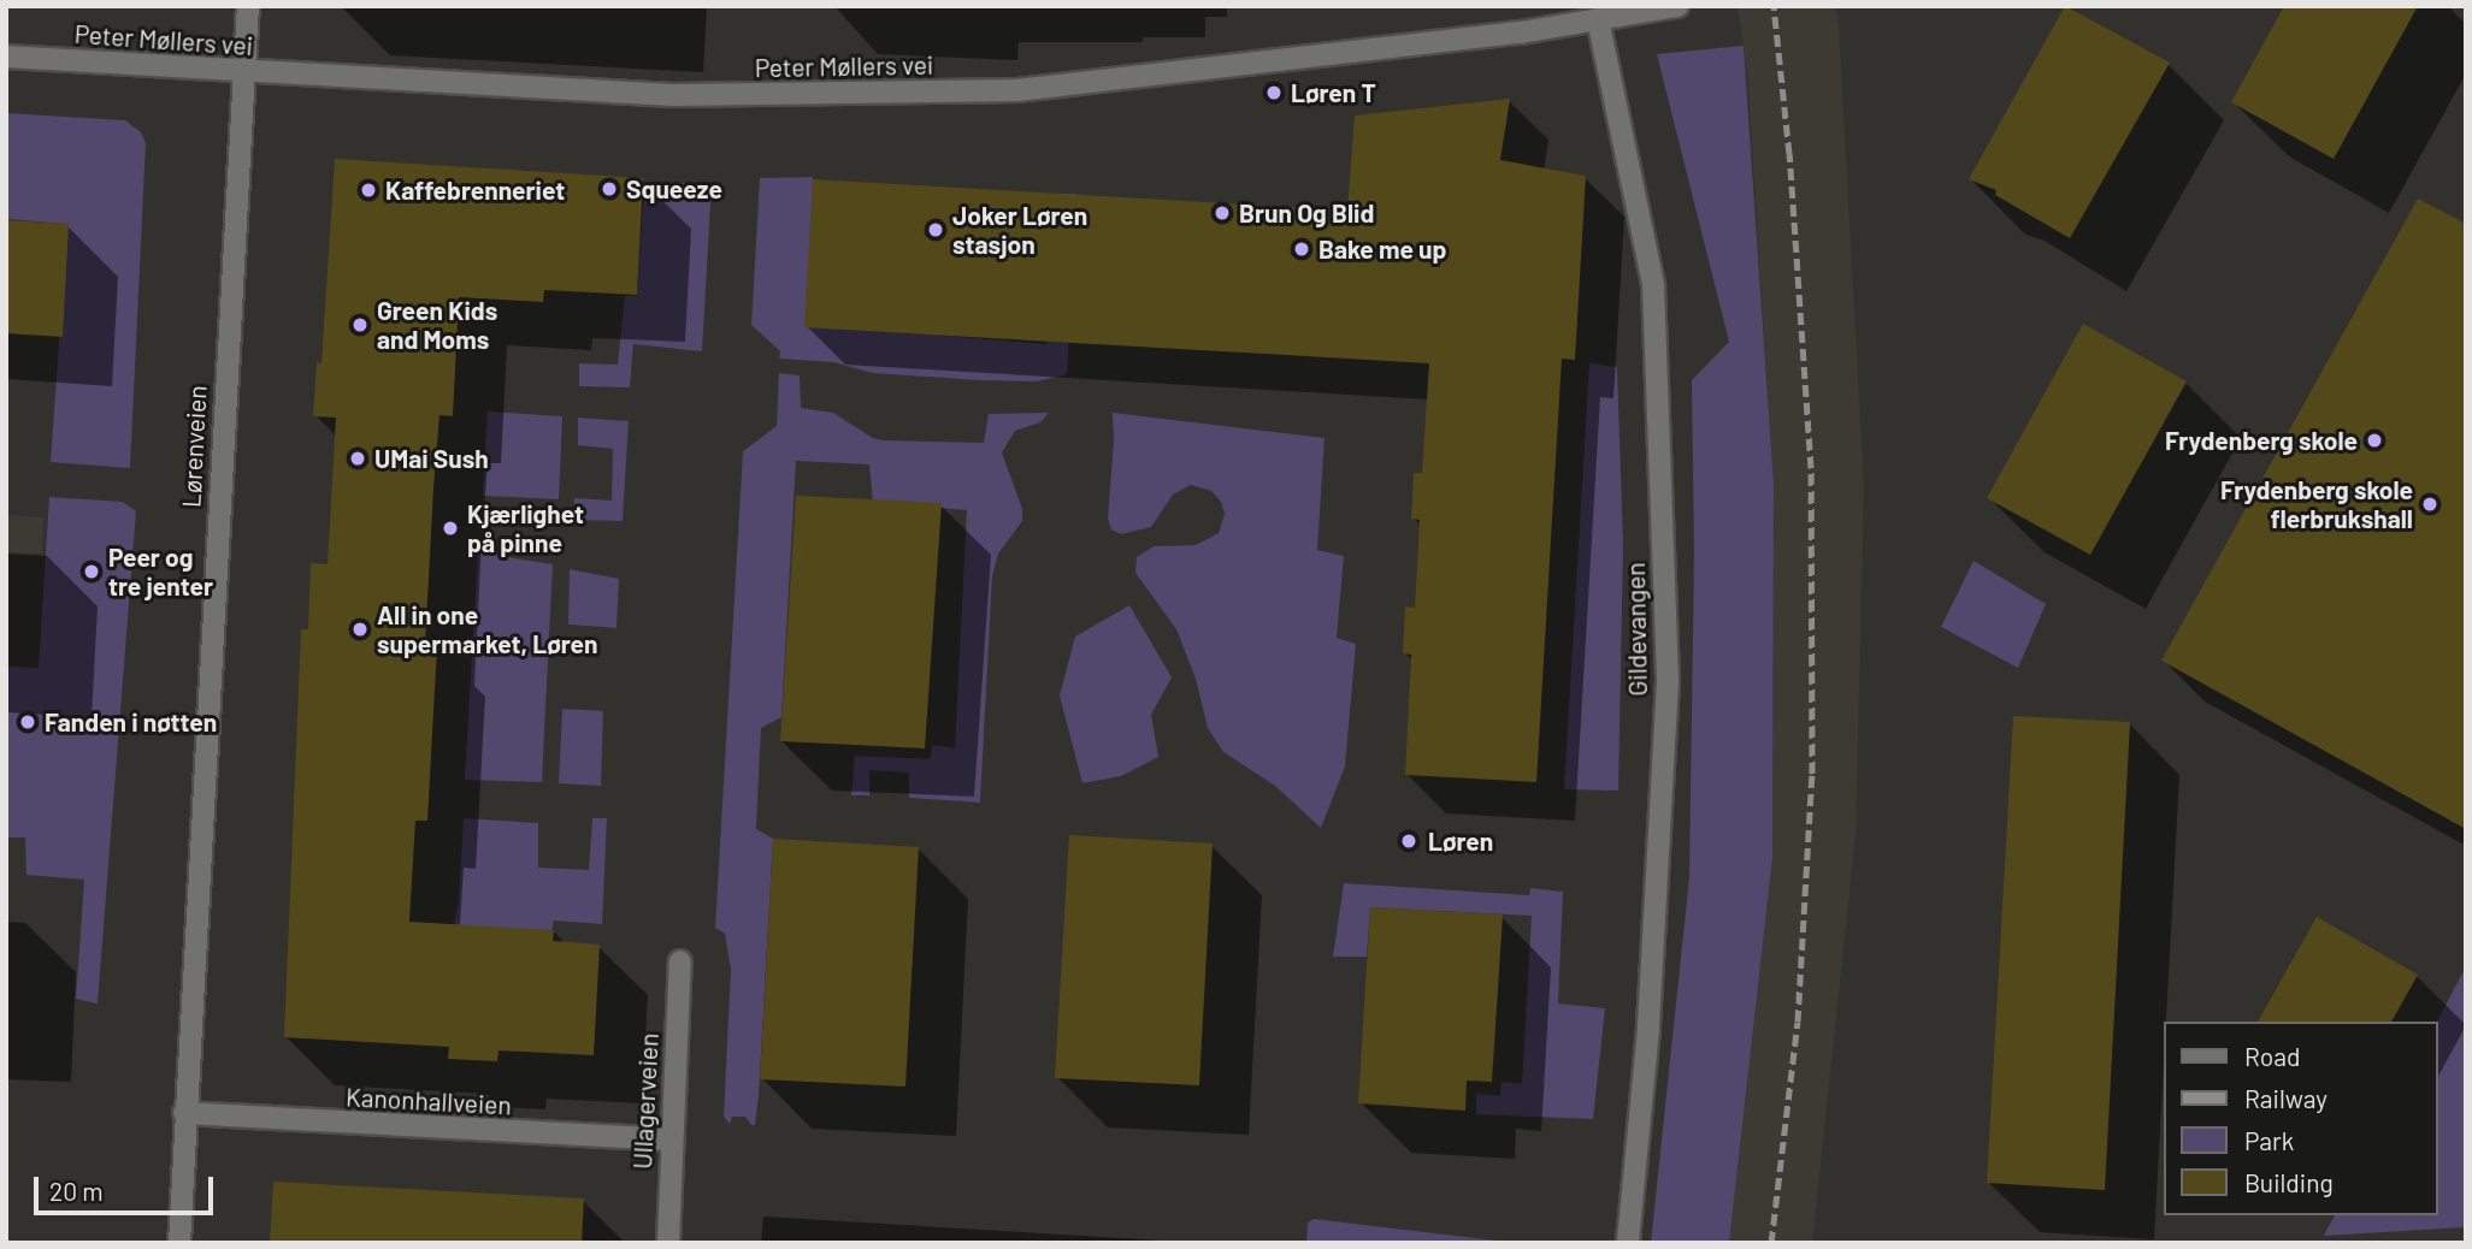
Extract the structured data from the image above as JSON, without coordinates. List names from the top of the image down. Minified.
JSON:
{"streets":{"street":["Peter Møllers vei","Lørenveien","Gildevangen","Kanonhallveien","Ullagerveien"]},"crossings":[["Peter Møllers vei","Lørenveien"],["Peter Møllers vei","Gildevangen"],["Lørenveien","Kanonhallveien"],["Kanonhallveien","Ullagerveien"]],"places":["Løren T","Squeeze","Kaffebrenneriet","Brun Og Blid","Joker Løren stasjon","Bake me up","Green Kids and Moms","Frydenberg skole","UMai Sush","Frydenberg skole flerbrukshall","Kjærlighet på pinne","Peer og tre jenter","All in one supermarket, Løren","Fanden i nøtten","Løren"],"legend":["Road","Railway","Park","Building"],"scale_bar":"20 m"}
